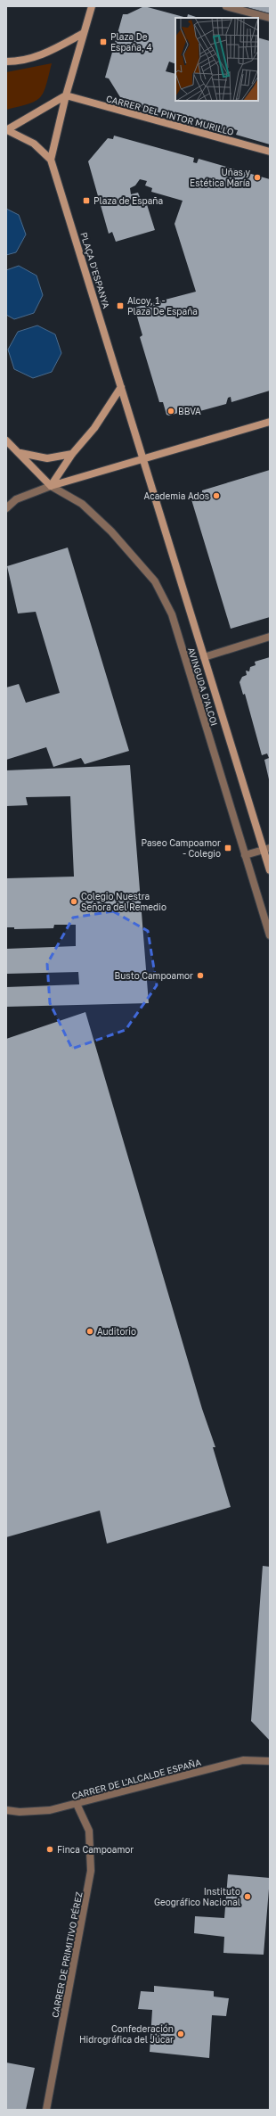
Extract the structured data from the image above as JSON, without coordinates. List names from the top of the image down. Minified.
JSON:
{"streets":{"main road":["CARRER DEL PINTOR MURILLO","PLAÇA D'ESPANYA","AVINGUDA D'ALCOI"],"street":["CARRER DE L'ALCALDE ESPAÑA","CARRER DE PRIMITIVO PÉREZ"]},"crossings":[["CARRER DEL PINTOR MURILLO","PLAÇA D'ESPANYA"],["PLAÇA D'ESPANYA","AVINGUDA D'ALCOI"],["CARRER DE L'ALCALDE ESPAÑA","CARRER DE PRIMITIVO PÉREZ"]],"places":{"transit":["Plaza De España, 4","Plaza de España","Alcoy, 1 - Plaza De España","Paseo Campoamor - Colegio"],"other":["Uñas y Estética María","BBVA","Academia Ados","Colegio Nuestra Señora del Remedio","Busto Campoamor","Auditorio","Finca Campoamor","Instituto Geográfico Nacional","Confederación Hidrográfica del Júcar"]}}
